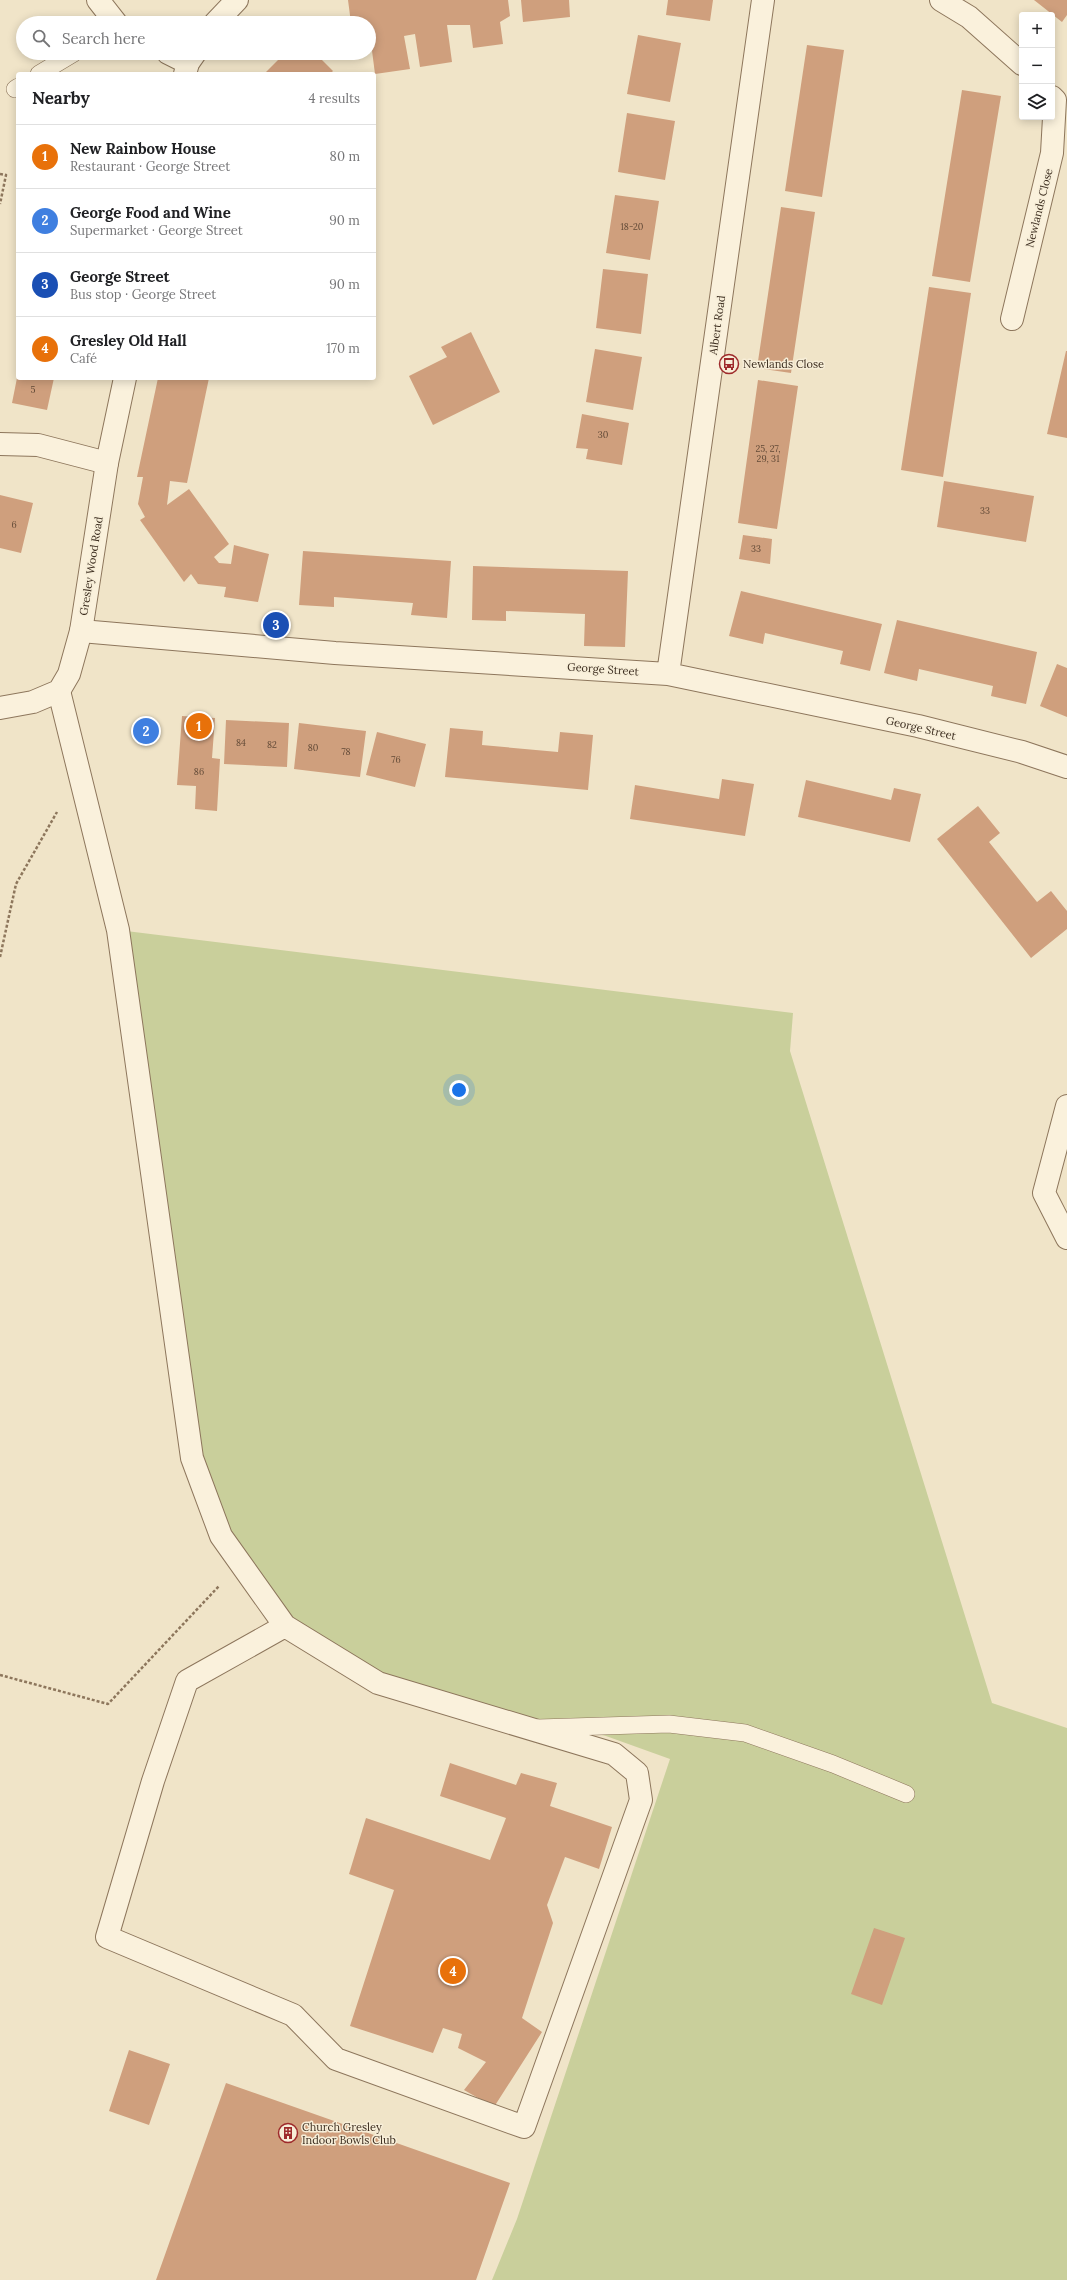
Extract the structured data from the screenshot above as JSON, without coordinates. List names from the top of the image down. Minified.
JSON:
{"streets":{"street":["Newlands Close","Albert Road","Gresley Wood Road","George Street"]},"crossings":[["Albert Road","George Street"],["Gresley Wood Road","George Street"]],"places":{"bus stop":["Newlands Close"],"building":["Church Gresley Indoor Bowls Club"]},"house_numbers":["18-20","5","30","25, 27, 29, 31","33","6","33","84","82","80","78","76","86"],"page":{"map_buttons":["+","−"],"search":"Search here","heading":["Nearby","4 results"],"list":[{"mark":"1","name":"New Rainbow House","note":"Restaurant · George Street","value":"80 m"},{"mark":"2","name":"George Food and Wine","note":"Supermarket · George Street","value":"90 m"},{"mark":"3","name":"George Street","note":"Bus stop · George Street","value":"90 m"},{"mark":"4","name":"Gresley Old Hall","note":"Café","value":"170 m"}],"pins":["3","1","2","4"]}}
